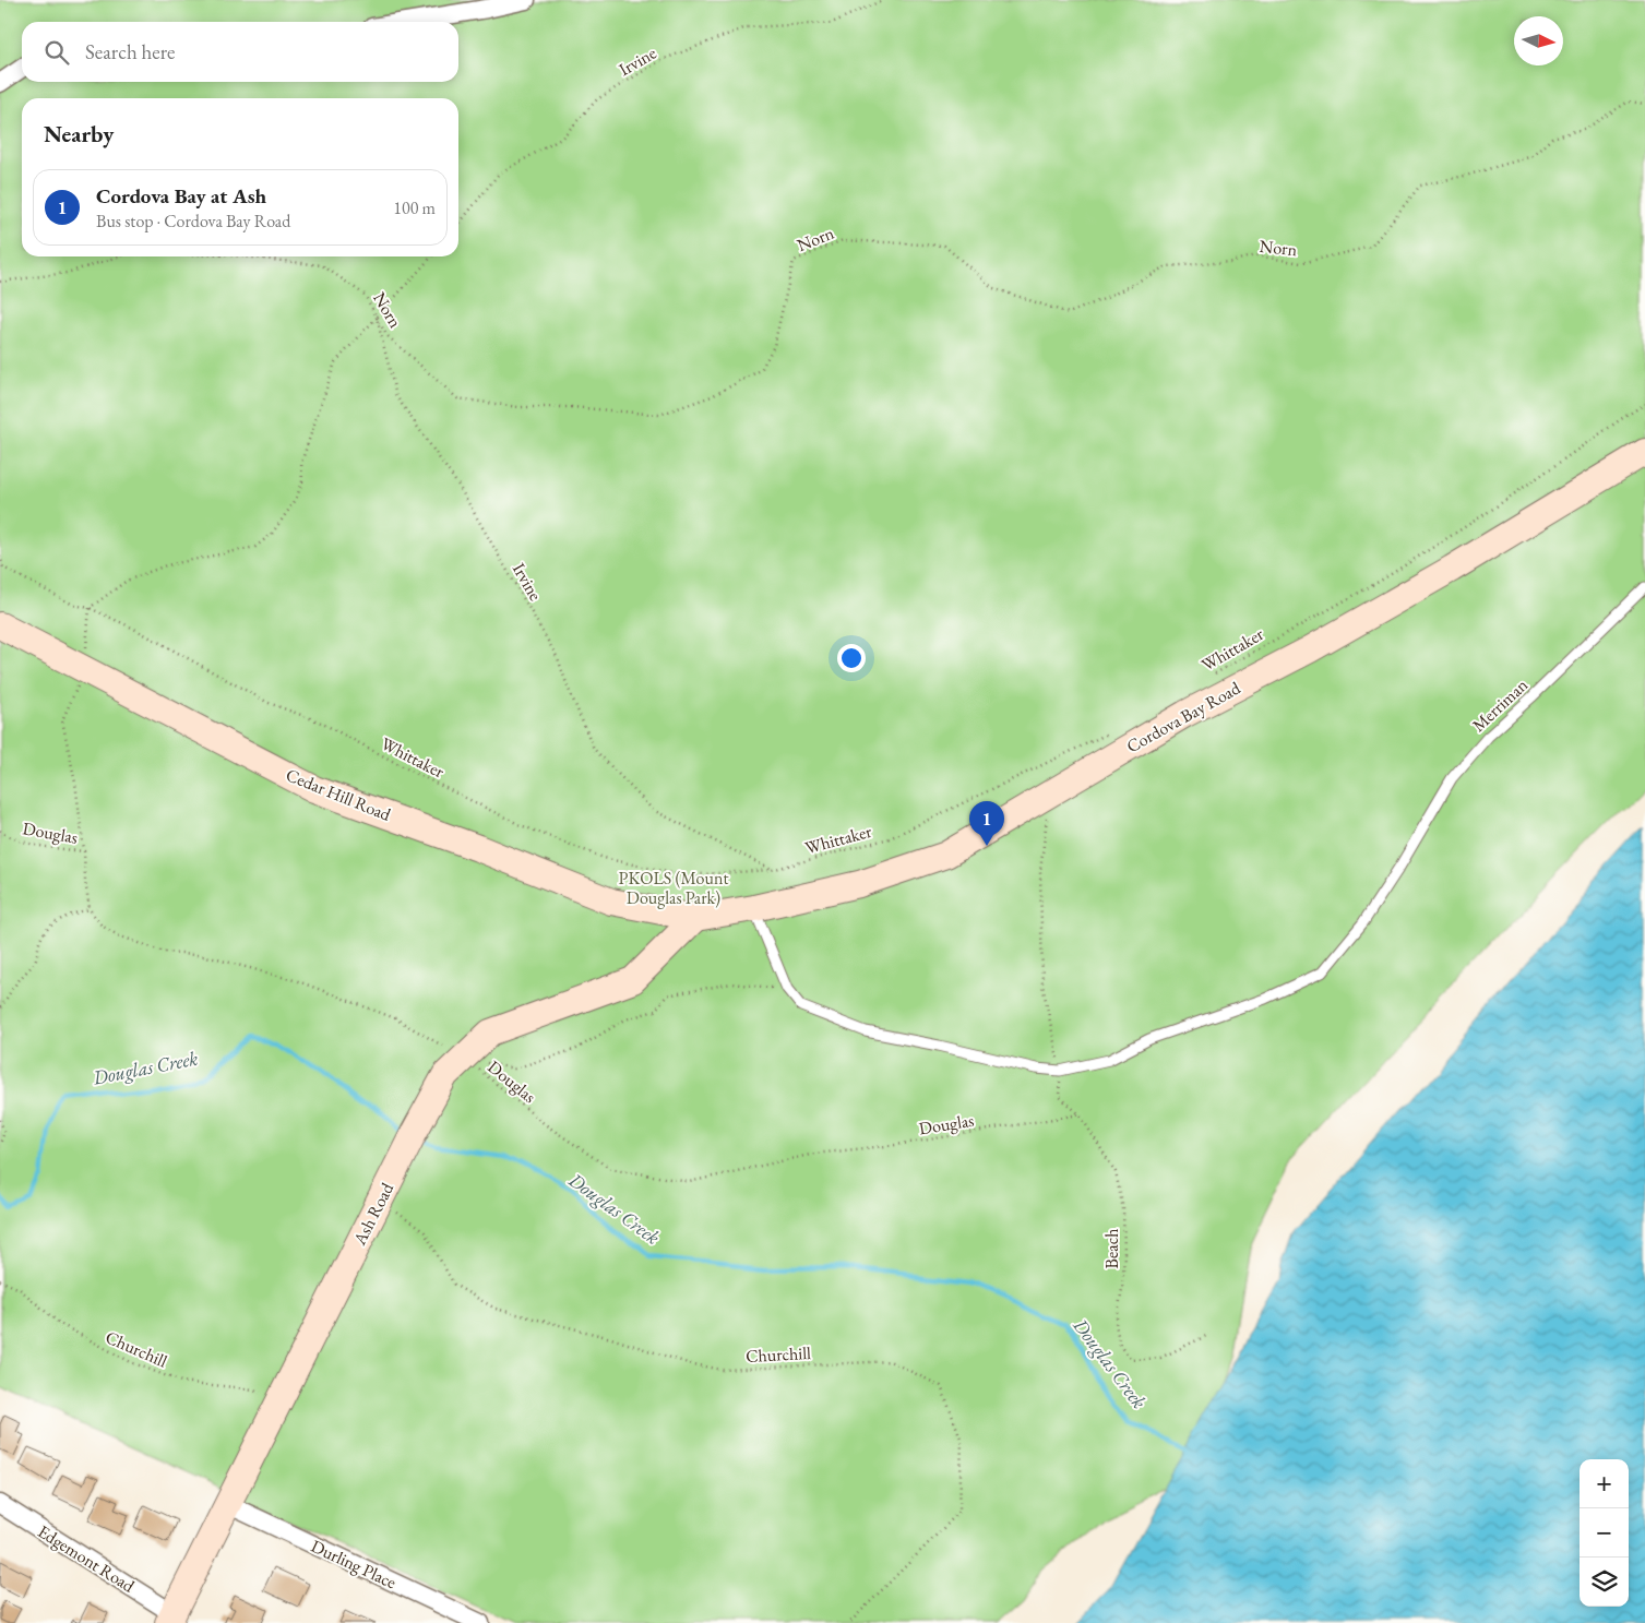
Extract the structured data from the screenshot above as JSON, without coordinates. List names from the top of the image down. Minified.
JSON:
{"streets":{"main road":["Cordova Bay Road","Cedar Hill Road","Ash Road"],"street":["Edgemont Road","Durling Place"],"lane":["Merriman"],"path":["Irvine","Norn","Whittaker","Douglas","Beach","Churchill"]},"crossings":[["Irvine","Norn"],["Irvine","Whittaker"],["Merriman","Beach"],["Cordova Bay Road","Cedar Hill Road"],["Cordova Bay Road","Ash Road"],["Cedar Hill Road","Ash Road"],["Douglas","Ash Road"],["Douglas","Beach"],["Ash Road","Churchill"],["Ash Road","Edgemont Road"],["Ash Road","Durling Place"]],"water":["Douglas Creek"],"parks":["PKOLS (Mount Douglas Park)"],"north":"right","page":{"search":"Search here","heading":"Nearby","list":[{"mark":"1","name":"Cordova Bay at Ash","note":"Bus stop · Cordova Bay Road","value":"100 m"}],"pins":"1","map_buttons":["+","−"]}}
